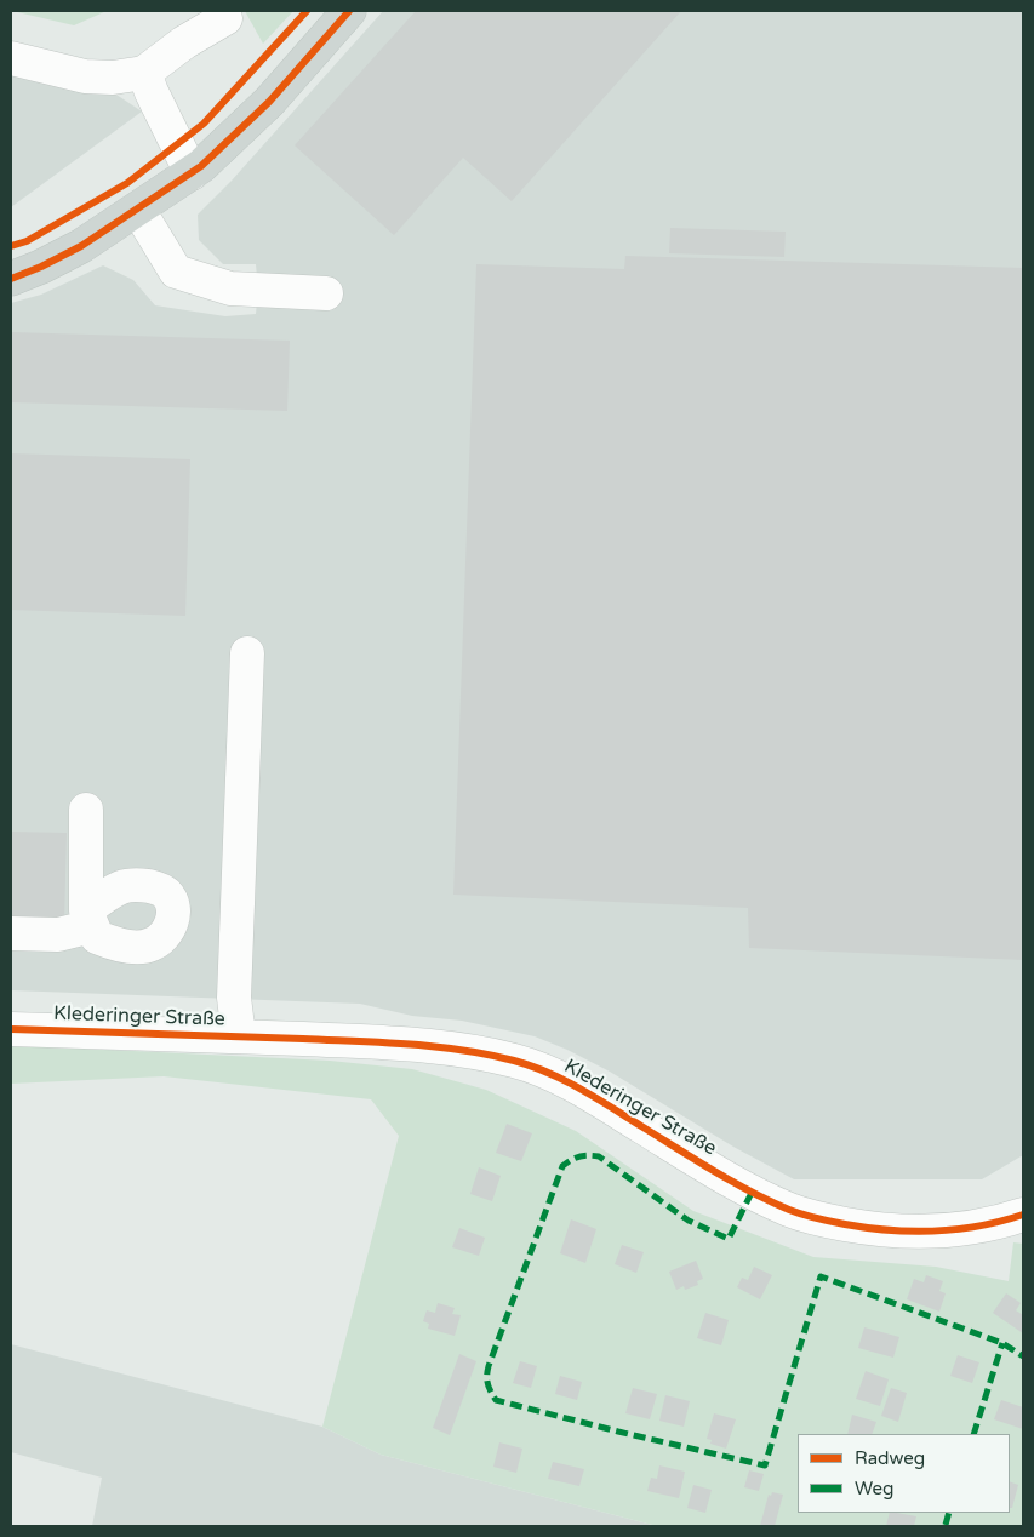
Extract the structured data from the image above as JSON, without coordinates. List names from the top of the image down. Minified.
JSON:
{"streets":{"street":["Klederinger Straße"]},"legend":["Radweg","Weg"]}
